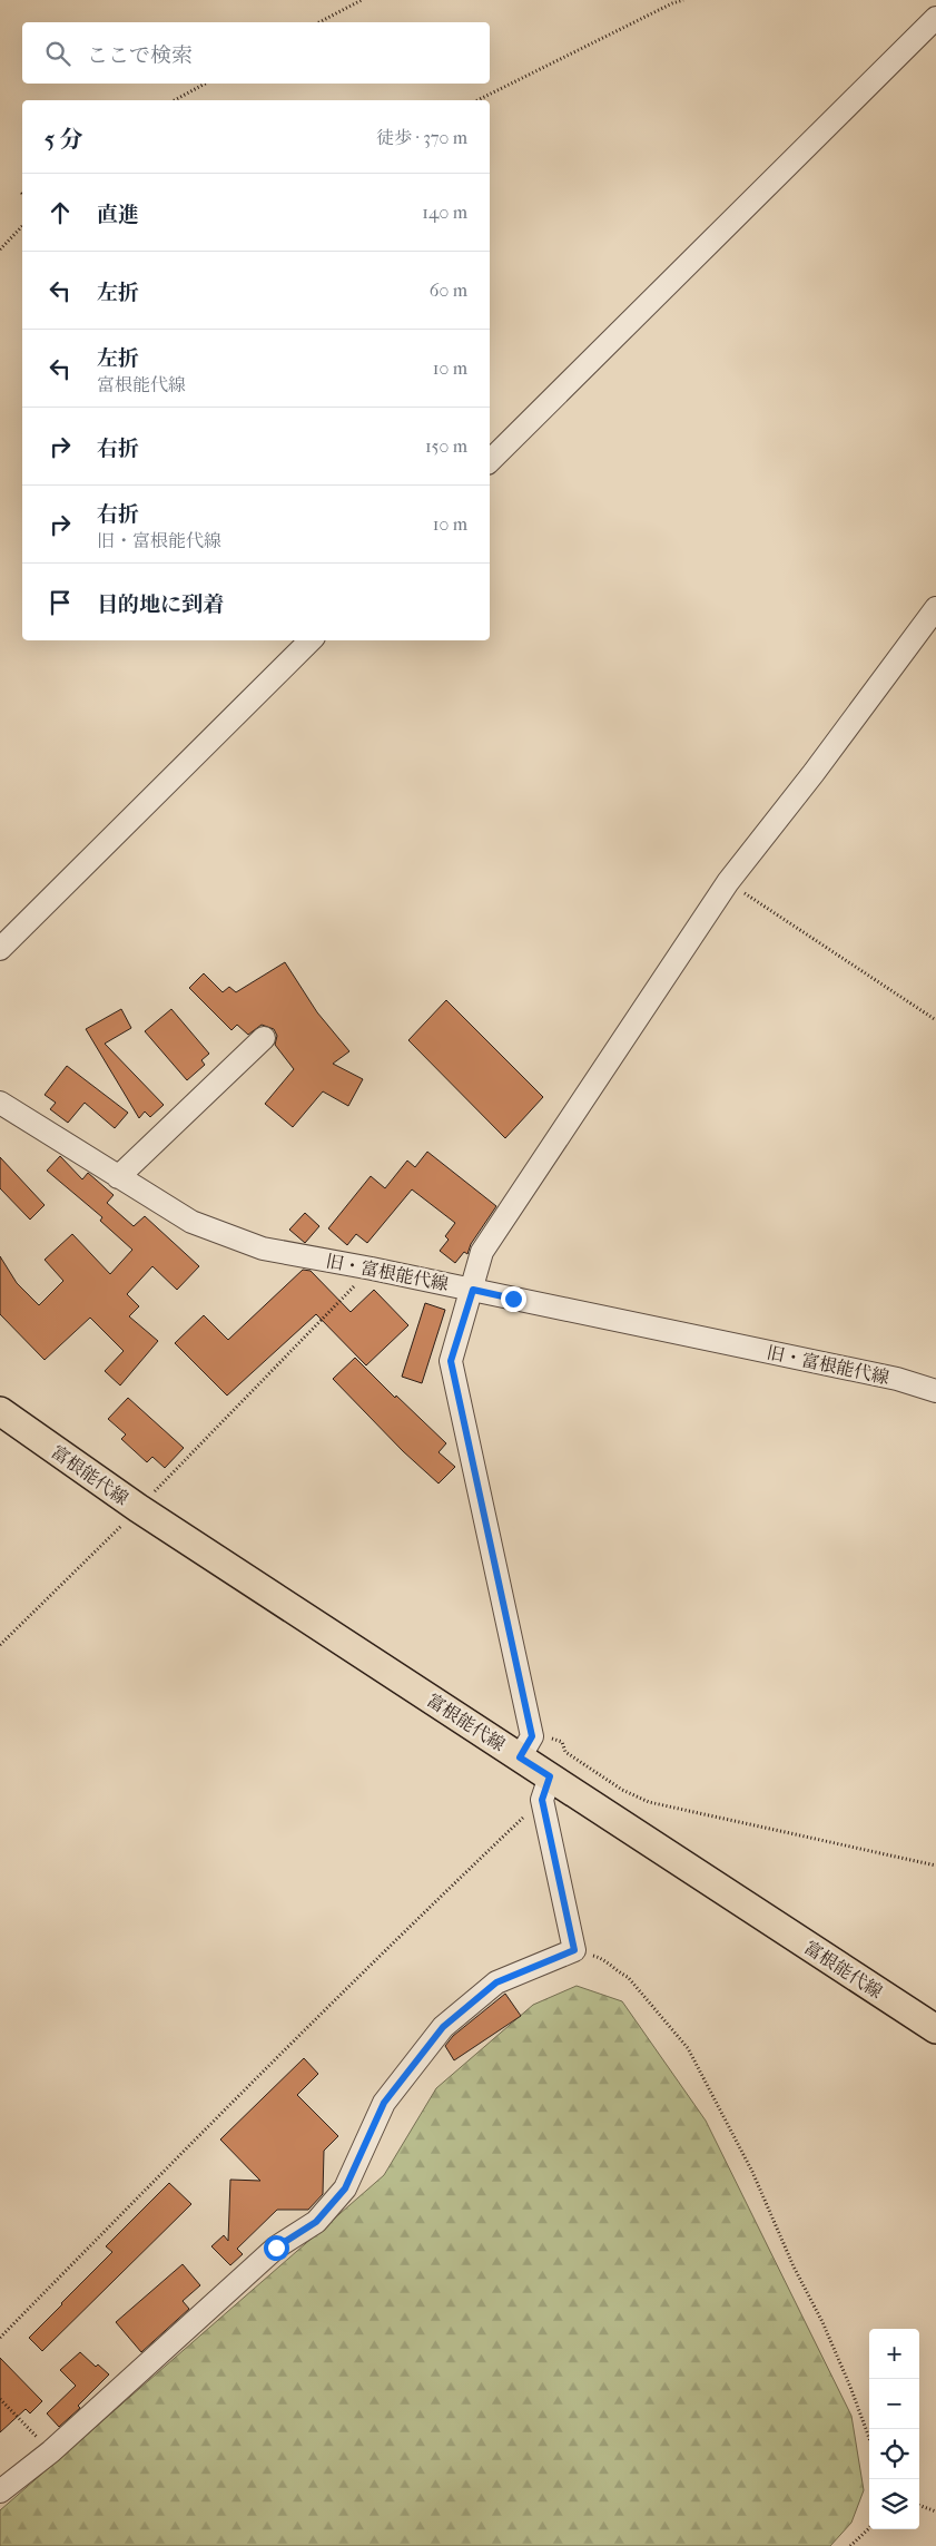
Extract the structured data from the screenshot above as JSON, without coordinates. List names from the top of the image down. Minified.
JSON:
{"streets":{"main road":["富根能代線"],"street":["旧・富根能代線"]},"page":{"search":"ここで検索","heading":["5 分","徒歩 · 370 m"],"list":[["直進","140 m"],["左折","60 m"],["左折","富根能代線","10 m"],["右折","150 m"],["右折","旧・富根能代線","10 m"],"目的地に到着"],"map_buttons":["+","−"]}}
